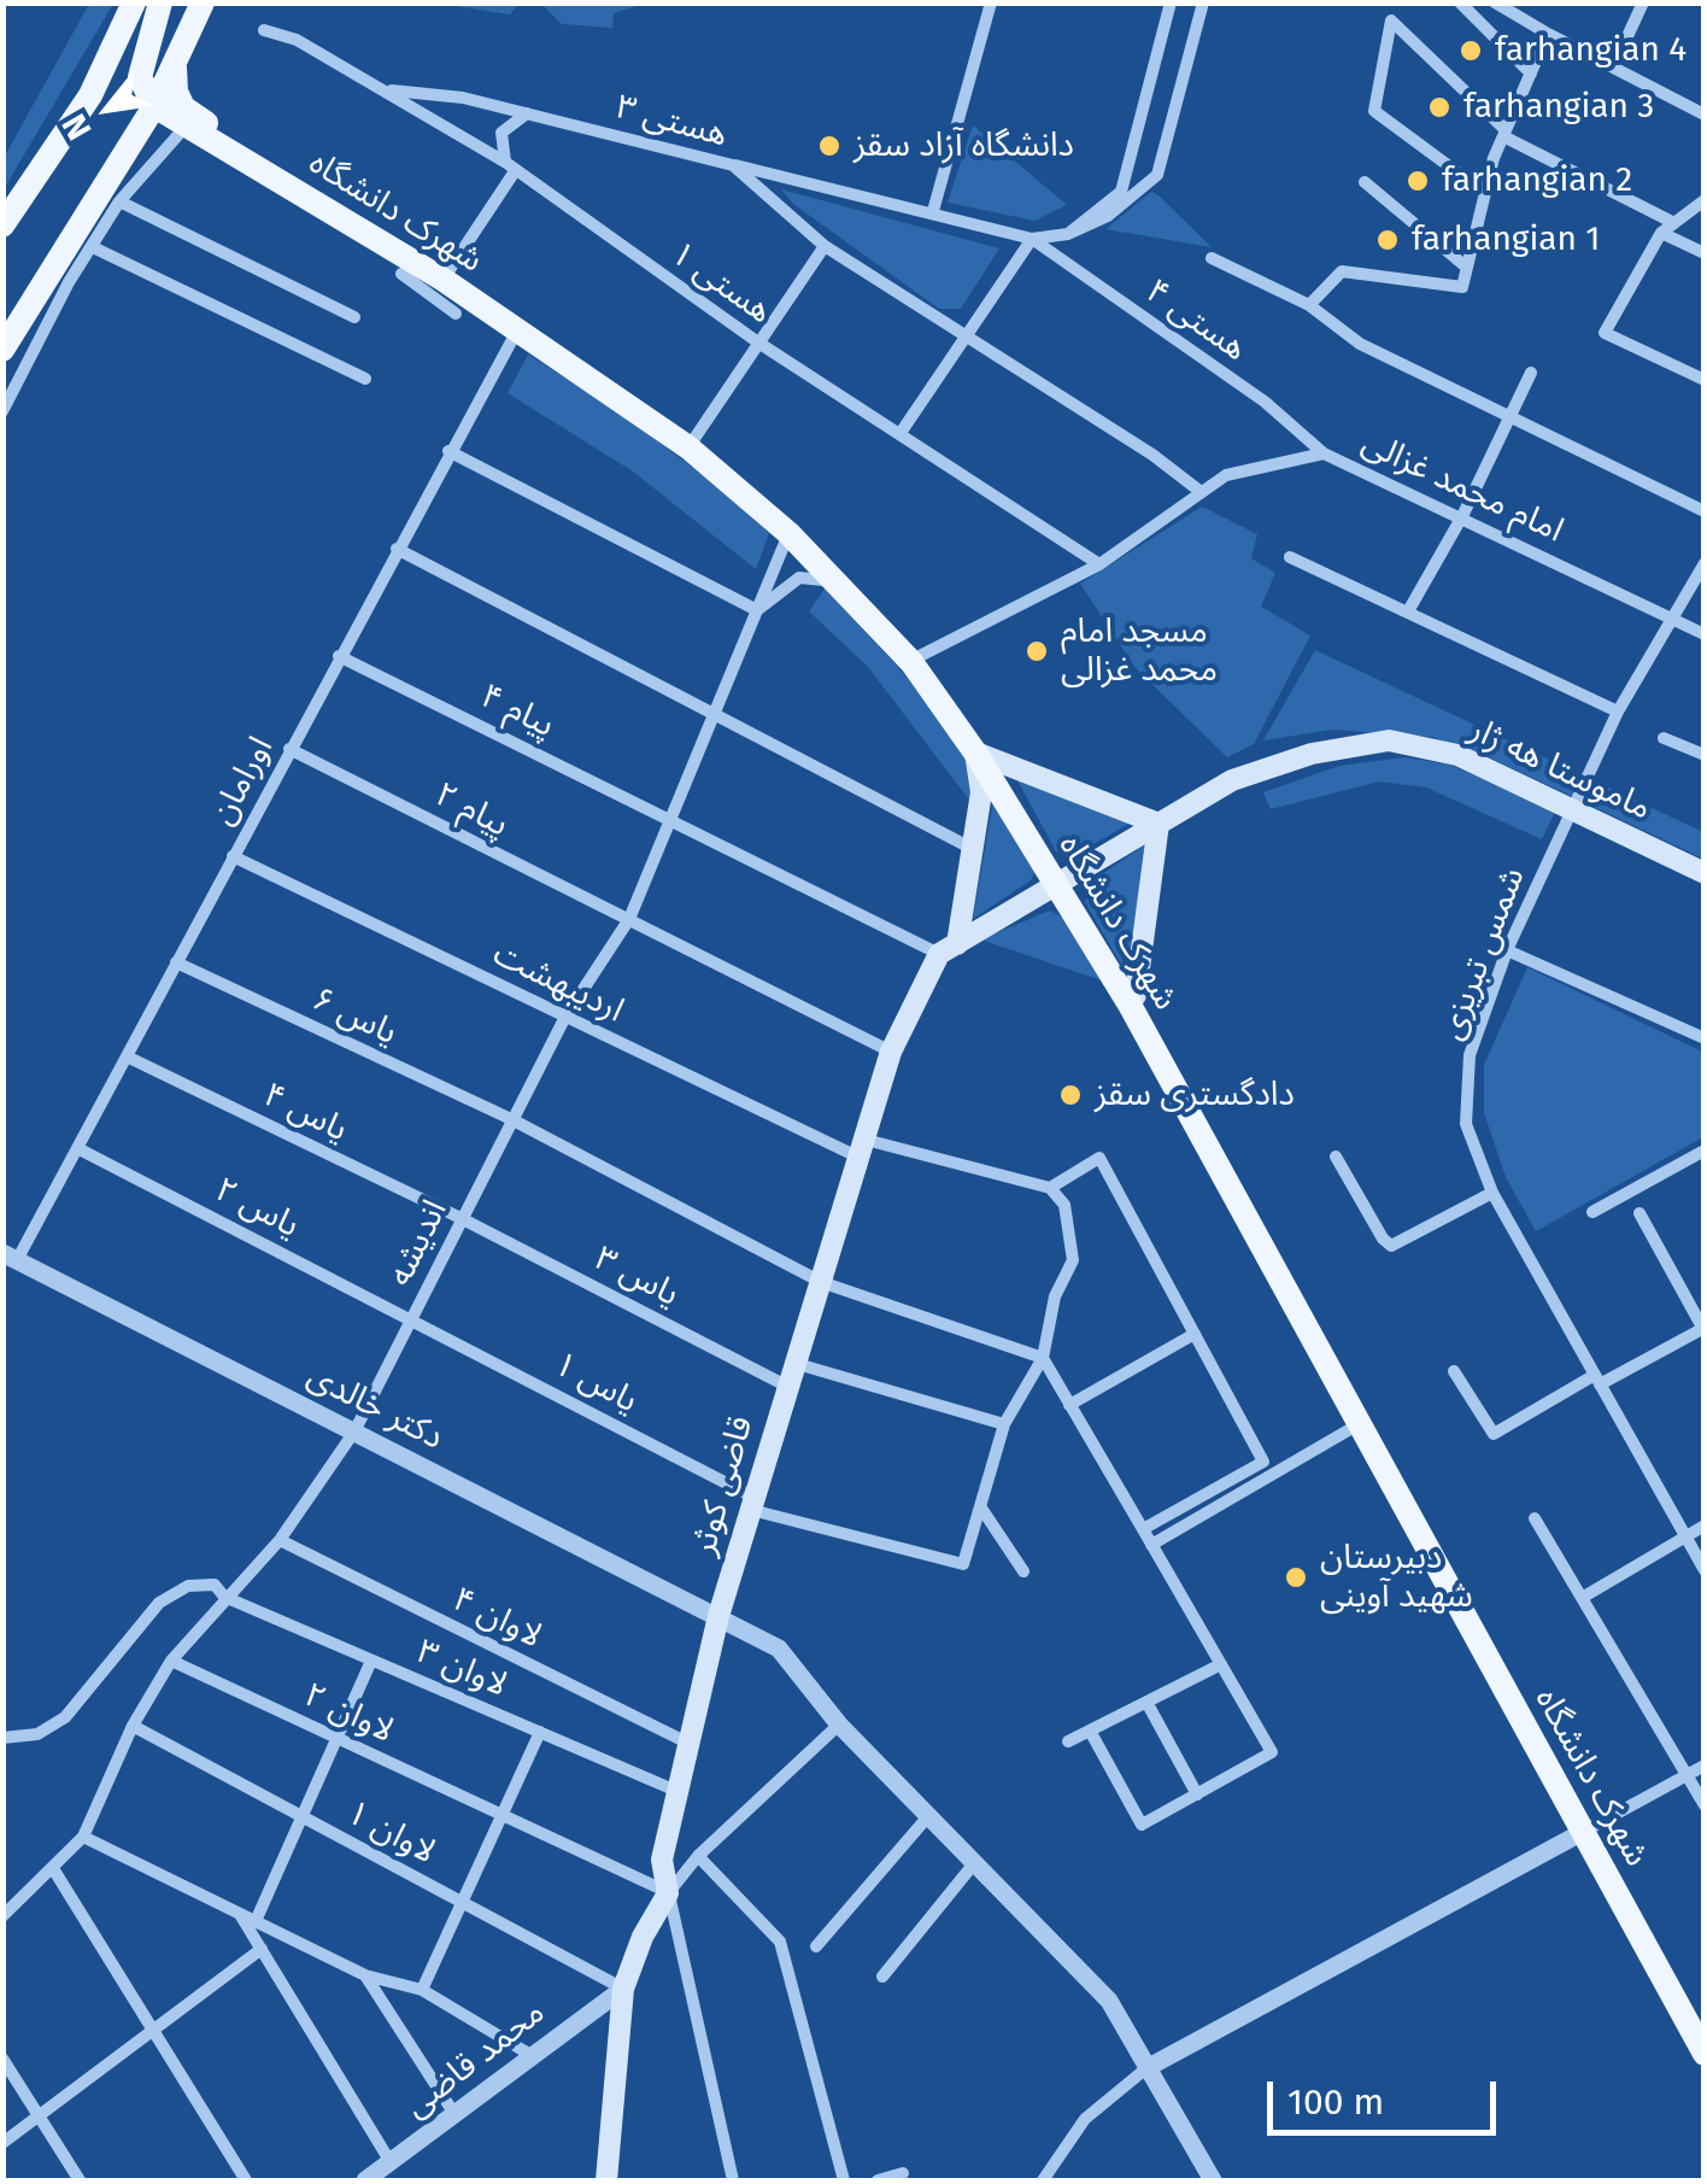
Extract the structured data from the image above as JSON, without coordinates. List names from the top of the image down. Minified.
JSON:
{"streets":{"main road":["شهرک دانشگاه","ماموستا هه ژار","قاضی کوثر"],"street":["هستی ۳","هستی ۱","هستی ۴","امام محمد غزالی","پیام ۴","اورامان","پیام ۲","شمس تبریزی","اردیبهشت","یاس ۶","یاس ۴","یاس ۲","اندیشه","یاس ۳","یاس ۱","دکتر خالدی","لاوان ۴","لاوان ۳","لاوان ۲","لاوان ۱","محمد قاضی"]},"crossings":[["هستی ۳","هستی ۱"],["هستی ۳","امام محمد غزالی"],["شهرک دانشگاه","امام محمد غزالی"],["شهرک دانشگاه","ماموستا هه ژار"],["شهرک دانشگاه","اورامان"],["شهرک دانشگاه","اندیشه"],["شهرک دانشگاه","قاضی کوثر"],["هستی ۱","امام محمد غزالی"],["هستی ۴","امام محمد غزالی"],["امام محمد غزالی","شمس تبریزی"],["پیام ۴","اورامان"],["پیام ۴","اندیشه"],["پیام ۴","قاضی کوثر"],["ماموستا هه ژار","شمس تبریزی"],["اورامان","پیام ۲"],["اورامان","اردیبهشت"],["اورامان","یاس ۶"],["اورامان","یاس ۴"],["اورامان","یاس ۲"],["اورامان","دکتر خالدی"],["پیام ۲","اندیشه"],["پیام ۲","قاضی کوثر"],["اردیبهشت","اندیشه"],["اردیبهشت","قاضی کوثر"],["یاس ۶","اندیشه"],["یاس ۶","قاضی کوثر"],["یاس ۴","اندیشه"],["یاس ۴","یاس ۳"],["یاس ۲","اندیشه"],["یاس ۲","یاس ۱"],["اندیشه","یاس ۳"],["اندیشه","یاس ۱"],["اندیشه","دکتر خالدی"],["اندیشه","لاوان ۴"],["اندیشه","لاوان ۳"],["اندیشه","لاوان ۲"],["اندیشه","لاوان ۱"],["یاس ۳","قاضی کوثر"],["یاس ۱","قاضی کوثر"],["دکتر خالدی","قاضی کوثر"],["قاضی کوثر","لاوان ۴"],["قاضی کوثر","لاوان ۳"],["قاضی کوثر","لاوان ۲"],["قاضی کوثر","لاوان ۱"],["قاضی کوثر","محمد قاضی"],["لاوان ۱","محمد قاضی"]],"places":["farhangian 4","farhangian 3","دانشگاه آزاد سقز","farhangian 2","farhangian 1","مسجد امام محمد غزالی","دادگستری سقز","دبیرستان شهید آوینی"],"scale_bar":"100 m","north":"bottom left"}
